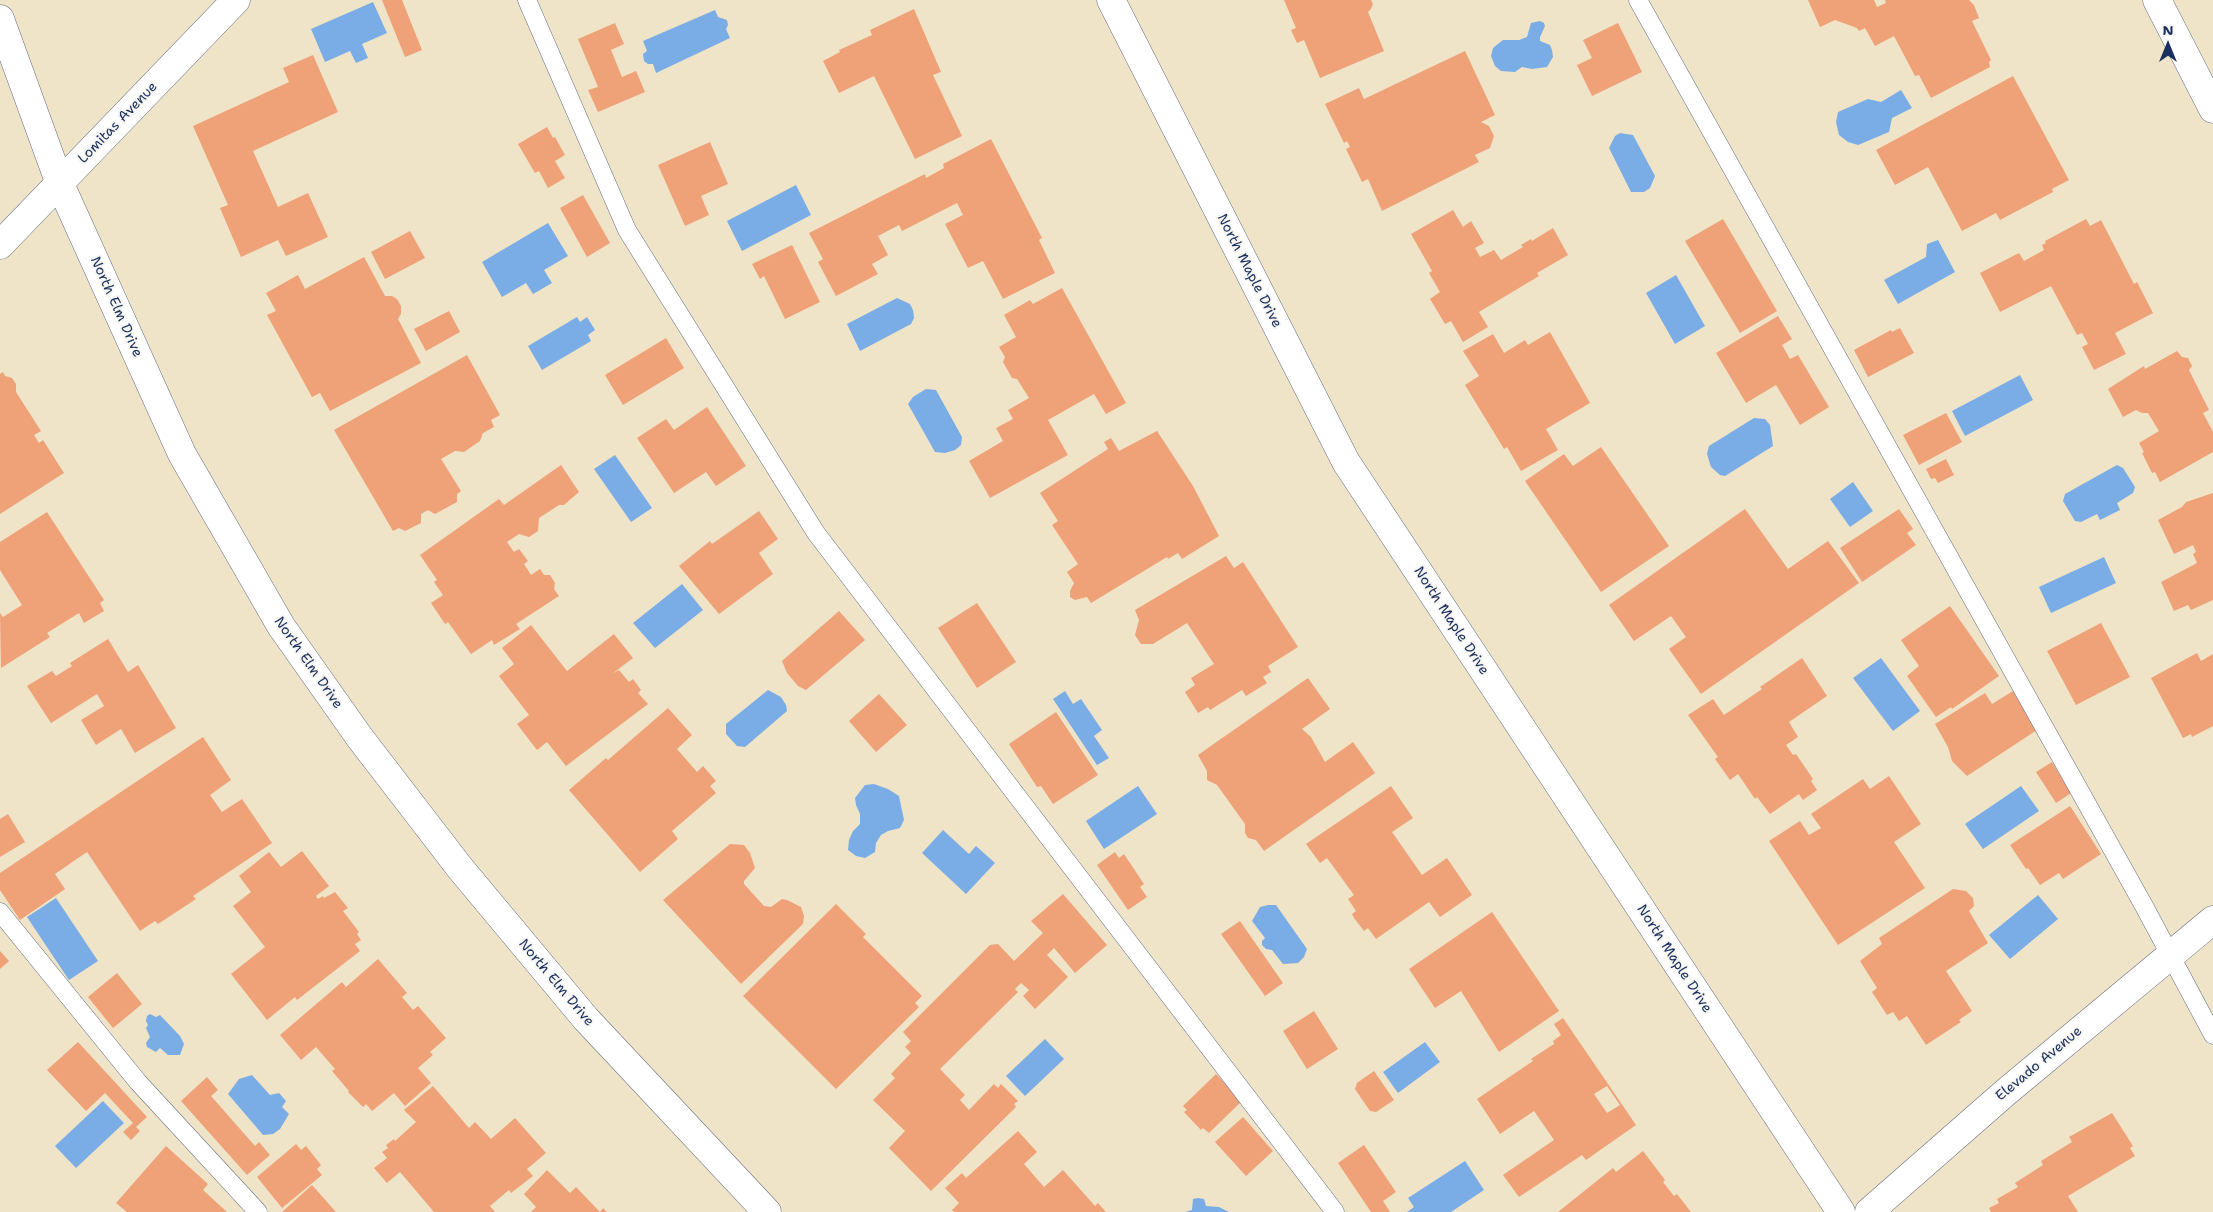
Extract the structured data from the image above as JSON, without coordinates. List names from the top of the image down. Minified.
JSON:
{"streets":{"street":["Lomitas Avenue","North Maple Drive","North Elm Drive","Elevado Avenue"]},"crossings":[["Lomitas Avenue","North Elm Drive"]],"north":"top"}
